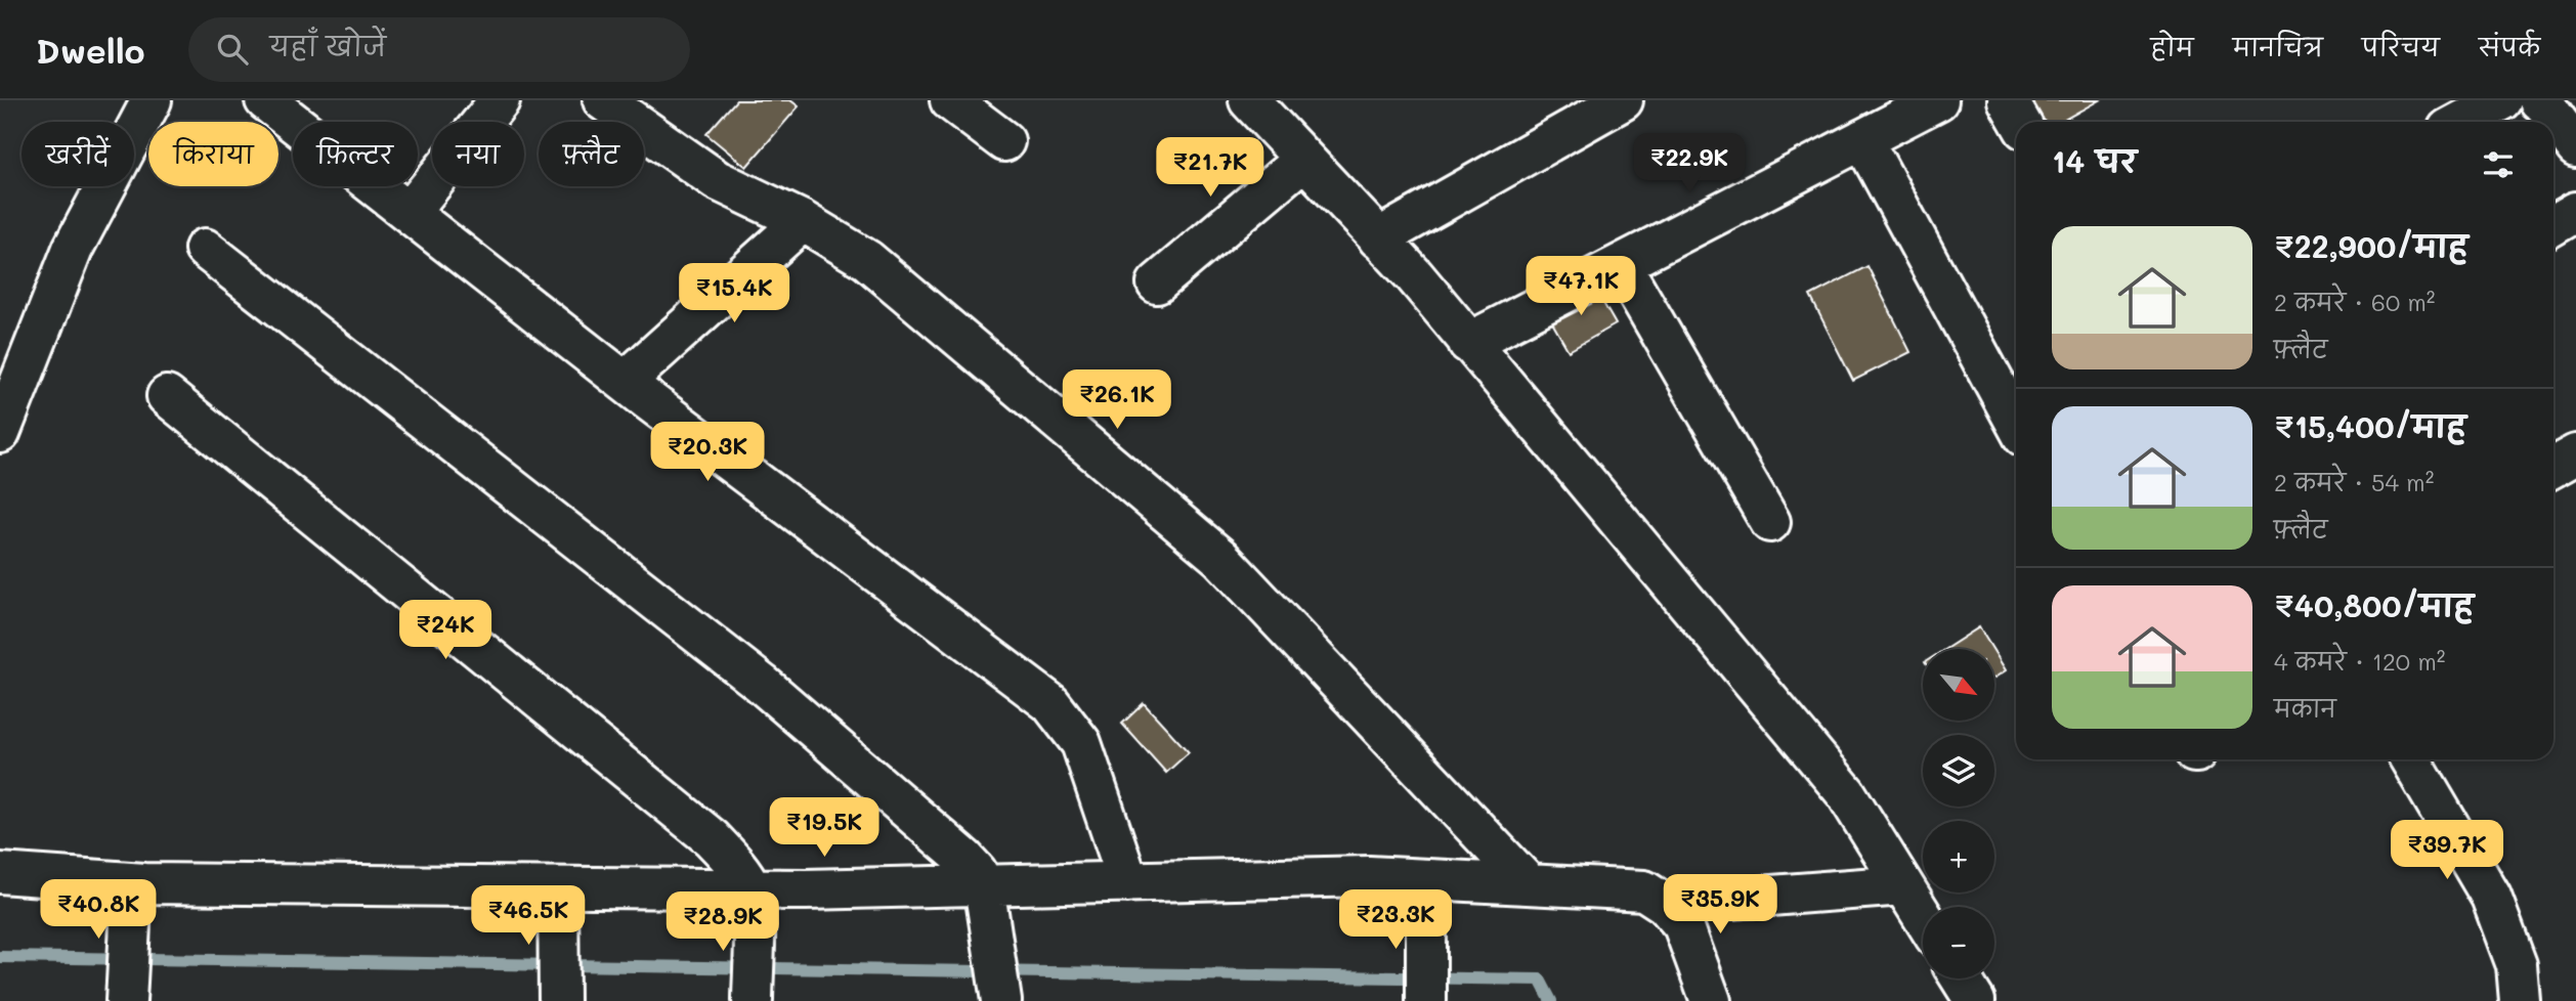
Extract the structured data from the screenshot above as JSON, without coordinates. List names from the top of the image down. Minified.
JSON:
{"north":"bottom right","page":{"header":"Dwello","search":"यहाँ खोजें","nav":["होम","मानचित्र","परिचय","संपर्क"],"chip":["खरीदें","किराया","फ़िल्टर","नया","फ़्लैट"],"heading":"14 घर","price":["₹22.9K","₹21.7K","₹47.1K","₹15.4K","₹26.1K","₹20.3K","₹24K","₹19.5K","₹39.7K","₹35.9K","₹40.8K","₹46.5K","₹23.3K","₹28.9K"],"list":[{"name":"₹22,900/माह","note":"2 कमरे · 60 m² · फ़्लैट"},{"name":"₹15,400/माह","note":"2 कमरे · 54 m² · फ़्लैट"},{"name":"₹40,800/माह","note":"4 कमरे · 120 m² · मकान"}],"map_buttons":["+","−"]}}
